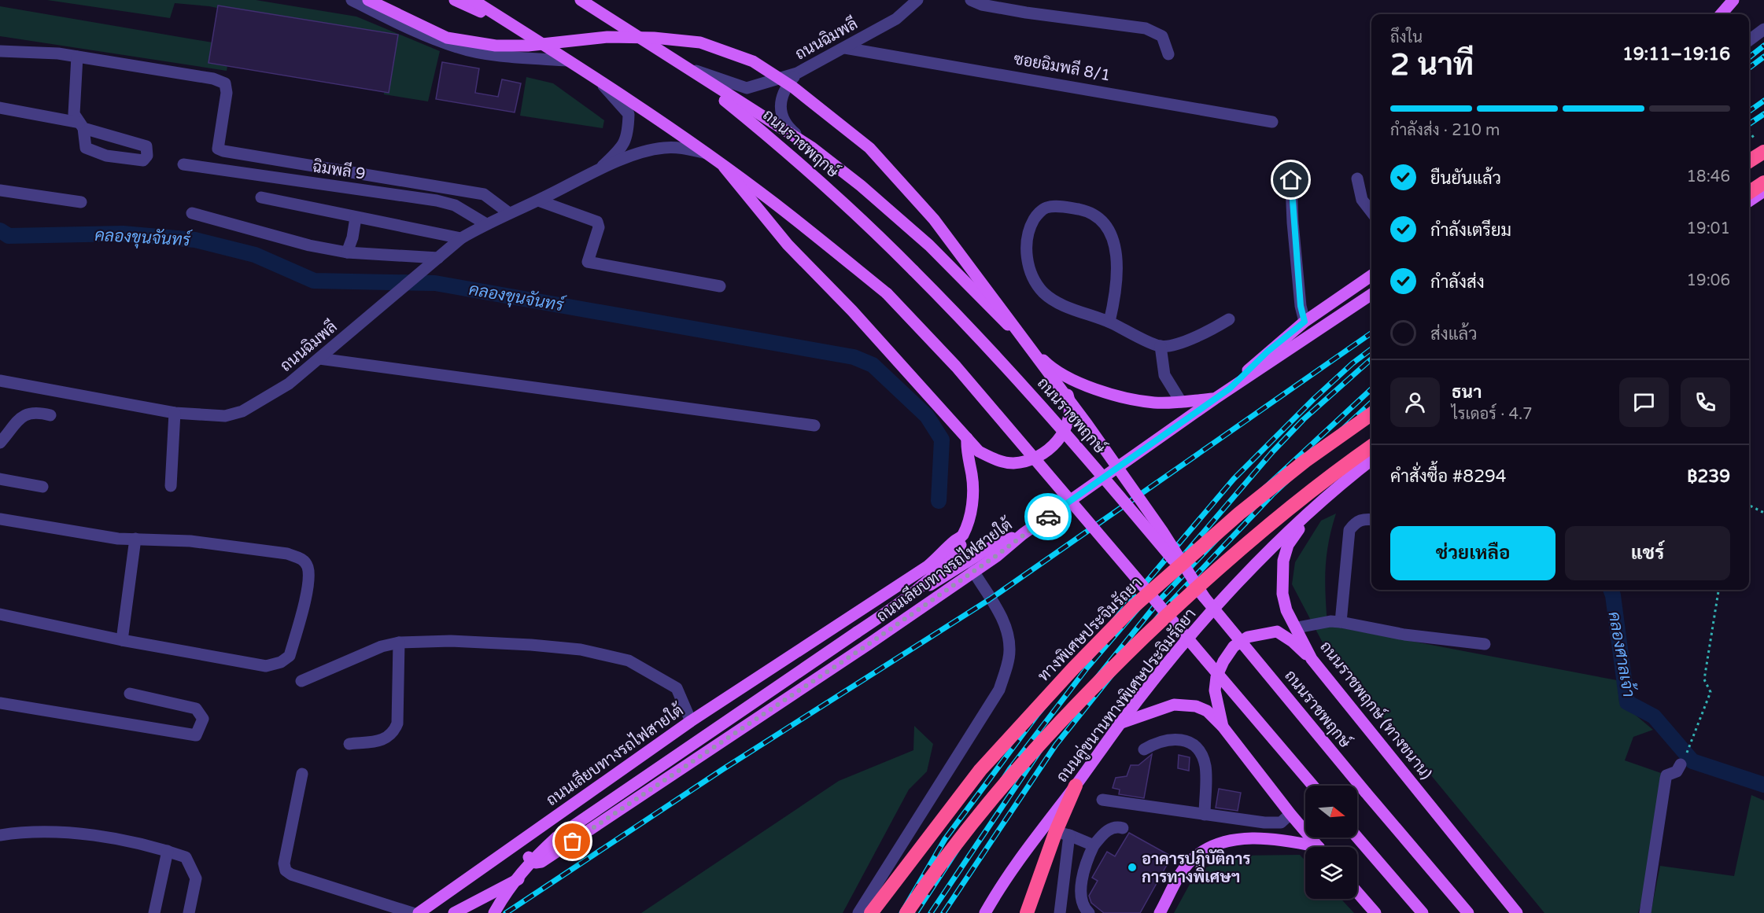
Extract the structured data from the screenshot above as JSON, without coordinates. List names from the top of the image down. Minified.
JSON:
{"streets":{"highway":["ทางพิเศษประจิมรัถยา"],"main road":["ถนนราชพฤกษ์","ถนนเลียบทางรถไฟสายใต้","ถนนคู่ขนานทางพิเศษประจิมรัถยา","ถนนราชพฤกษ์ (ทางขนาน)"],"street":["ถนนฉิมพลี","ซอยฉิมพลี 8/1","ฉิมพลี 9"]},"crossings":[["ถนนฉิมพลี","ซอยฉิมพลี 8/1"],["ถนนฉิมพลี","ถนนราชพฤกษ์"],["ถนนฉิมพลี","ฉิมพลี 9"],["ถนนราชพฤกษ์","ถนนเลียบทางรถไฟสายใต้"],["ถนนคู่ขนานทางพิเศษประจิมรัถยา","ถนนราชพฤกษ์ (ทางขนาน)"]],"water":["คลองขุนจันทร์","คลองศาลเจ้า"],"places":["อาคารปฏิบัติการ การทางพิเศษฯ"],"north":"right","page":{"heading":["2 นาที","ถึงใน","19:11–19:16"],"panel":["ธนา","ไรเดอร์ · 4.7","คำสั่งซื้อ #8294","฿239"],"bar":"กำลังส่ง · 210 m","list":[["ยืนยันแล้ว","18:46"],["กำลังเตรียม","19:01"],["กำลังส่ง","19:06"],"ส่งแล้ว"],"buttons":["ช่วยเหลือ","แชร์"]}}
